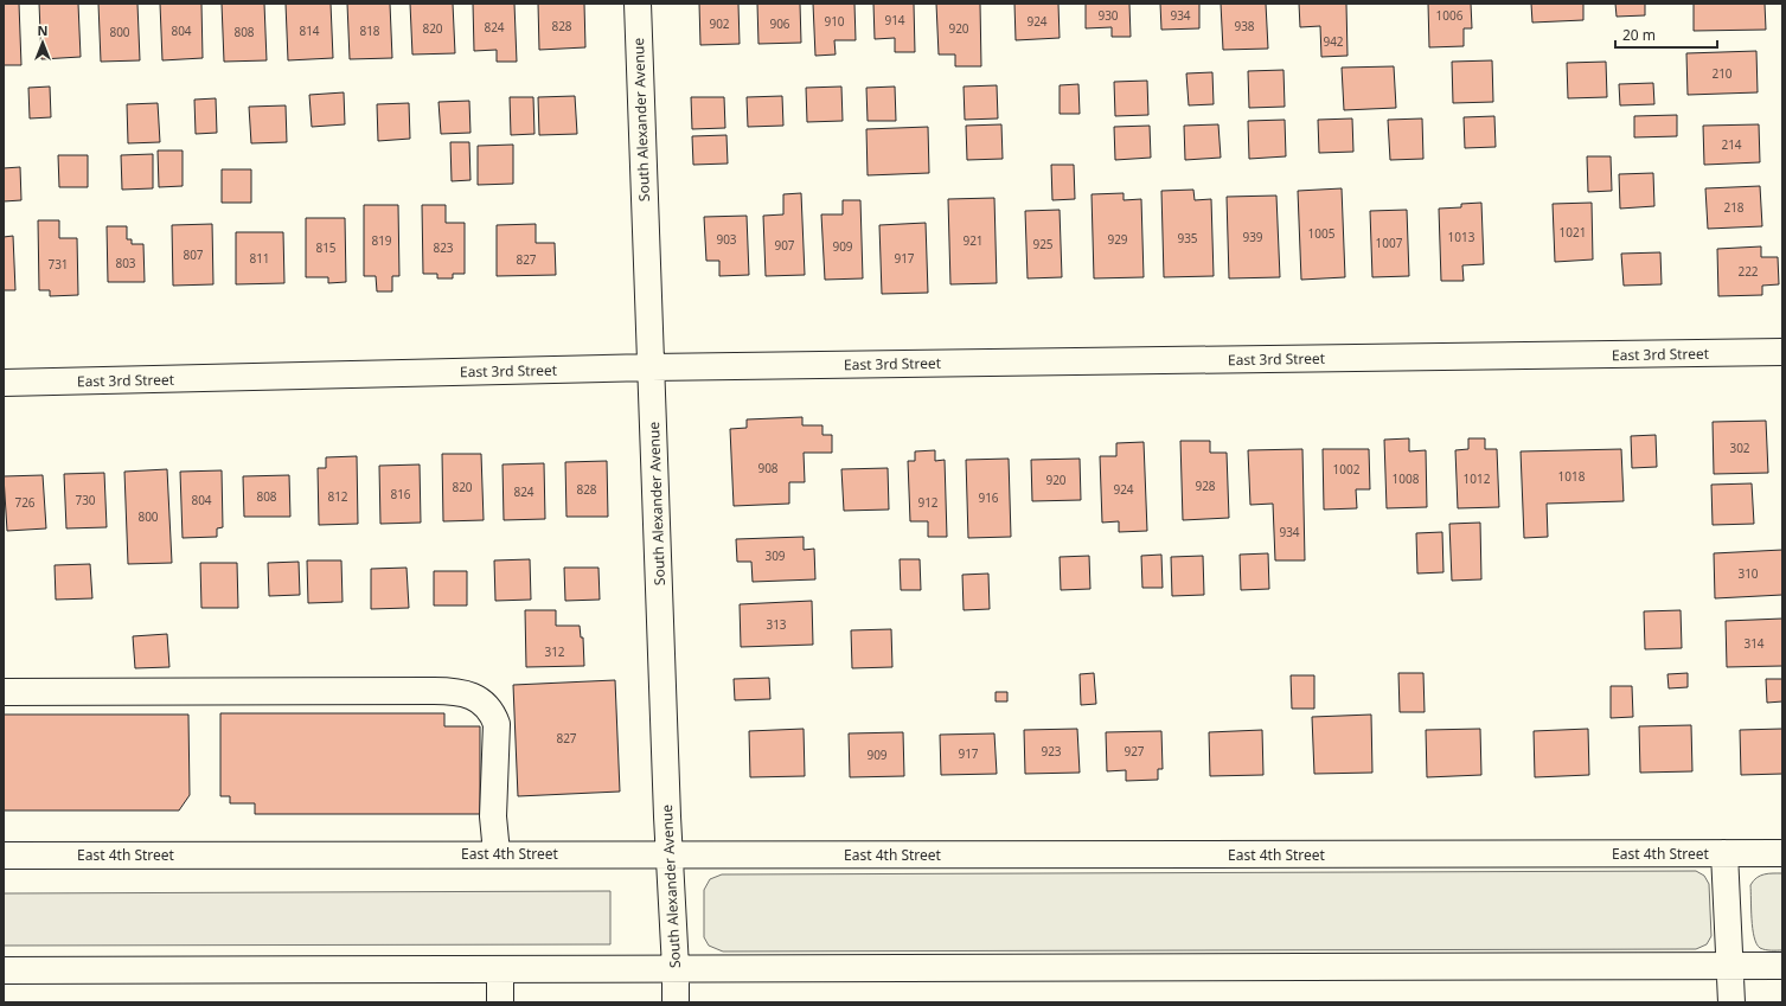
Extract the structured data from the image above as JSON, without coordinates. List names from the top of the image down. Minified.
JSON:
{"streets":{"street":["South Alexander Avenue","East 3rd Street","East 4th Street"]},"crossings":[["South Alexander Avenue","East 3rd Street"],["South Alexander Avenue","East 4th Street"]],"house_numbers":["930","934","1006","914","910","924","902","906","828","938","824","820","920","804","814","818","800","808","942","210","214","218","1021","1005","939","1013","935","903","929","819","921","1007","925","907","909","815","823","807","811","917","827","803","731","222","302","908","1002","1018","1008","1012","920","928","820","828","924","824","816","808","812","916","730","804","726","912","800","934","309","310","313","314","312","827","923","927","917","909"],"scale_bar":"20 m","north":"top"}
